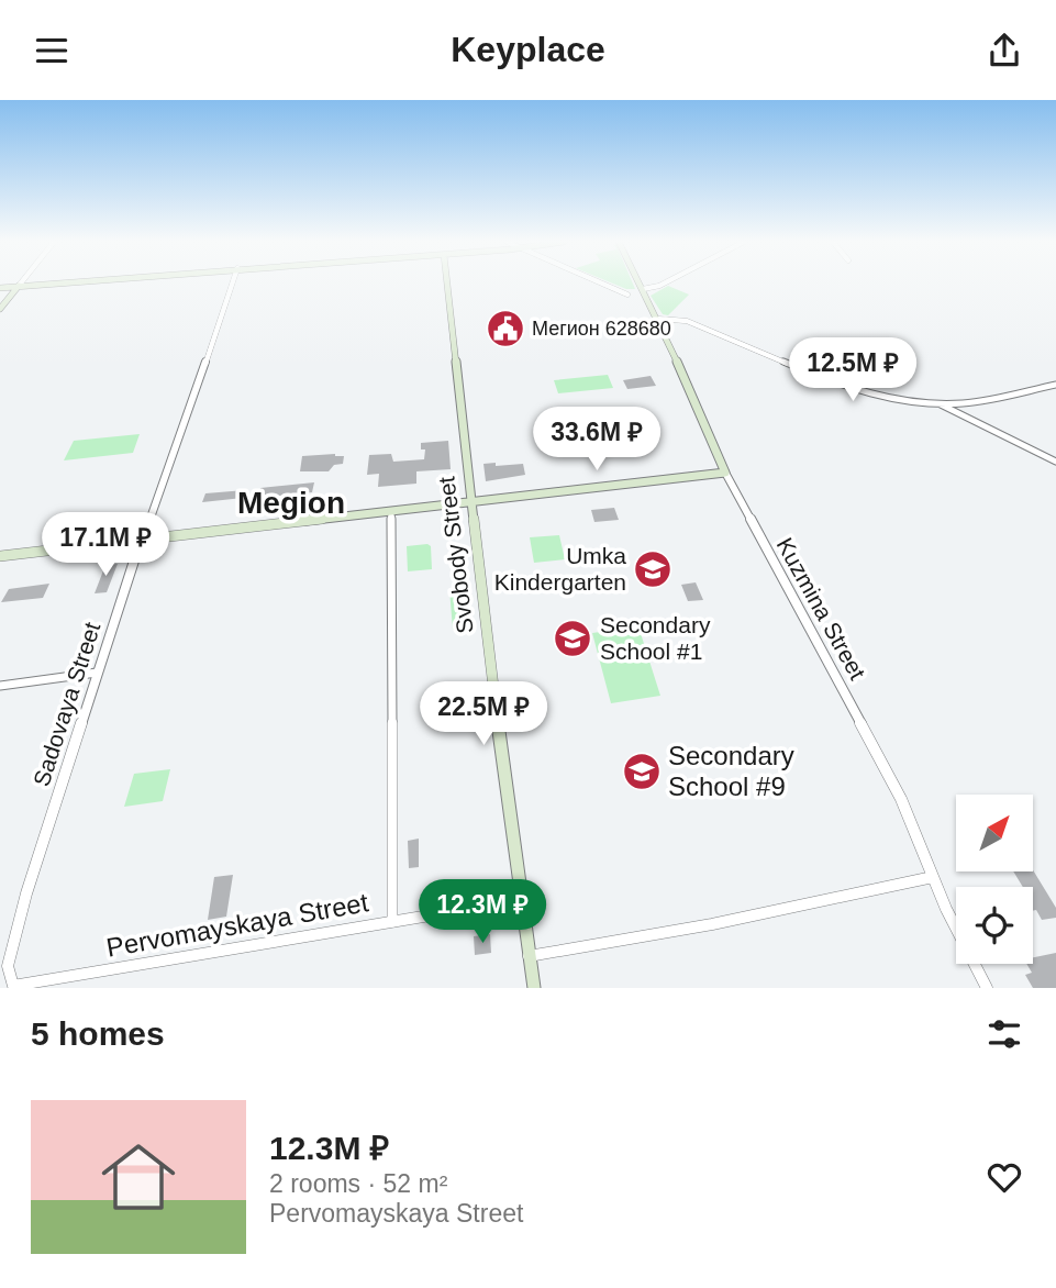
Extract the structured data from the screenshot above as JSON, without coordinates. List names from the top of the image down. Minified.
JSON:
{"streets":{"main road":["Svobody Street","Kuzmina Street"],"street":["Sadovaya Street","Pervomayskaya Street"]},"crossings":[["Svobody Street","Pervomayskaya Street"],["Sadovaya Street","Pervomayskaya Street"]],"districts":["Megion"],"places":{"public building":["Мегион 628680"],"school or university":["Umka Kindergarten","Secondary School #1","Secondary School #9"]},"north":"top right","page":{"header":"Keyplace","price":["12.5M ₽","33.6M ₽","17.1M ₽","22.5M ₽","12.3M ₽"],"heading":"5 homes","list":[{"name":"12.3M ₽","note":"2 rooms · 52 m² · Pervomayskaya Street"}]}}
